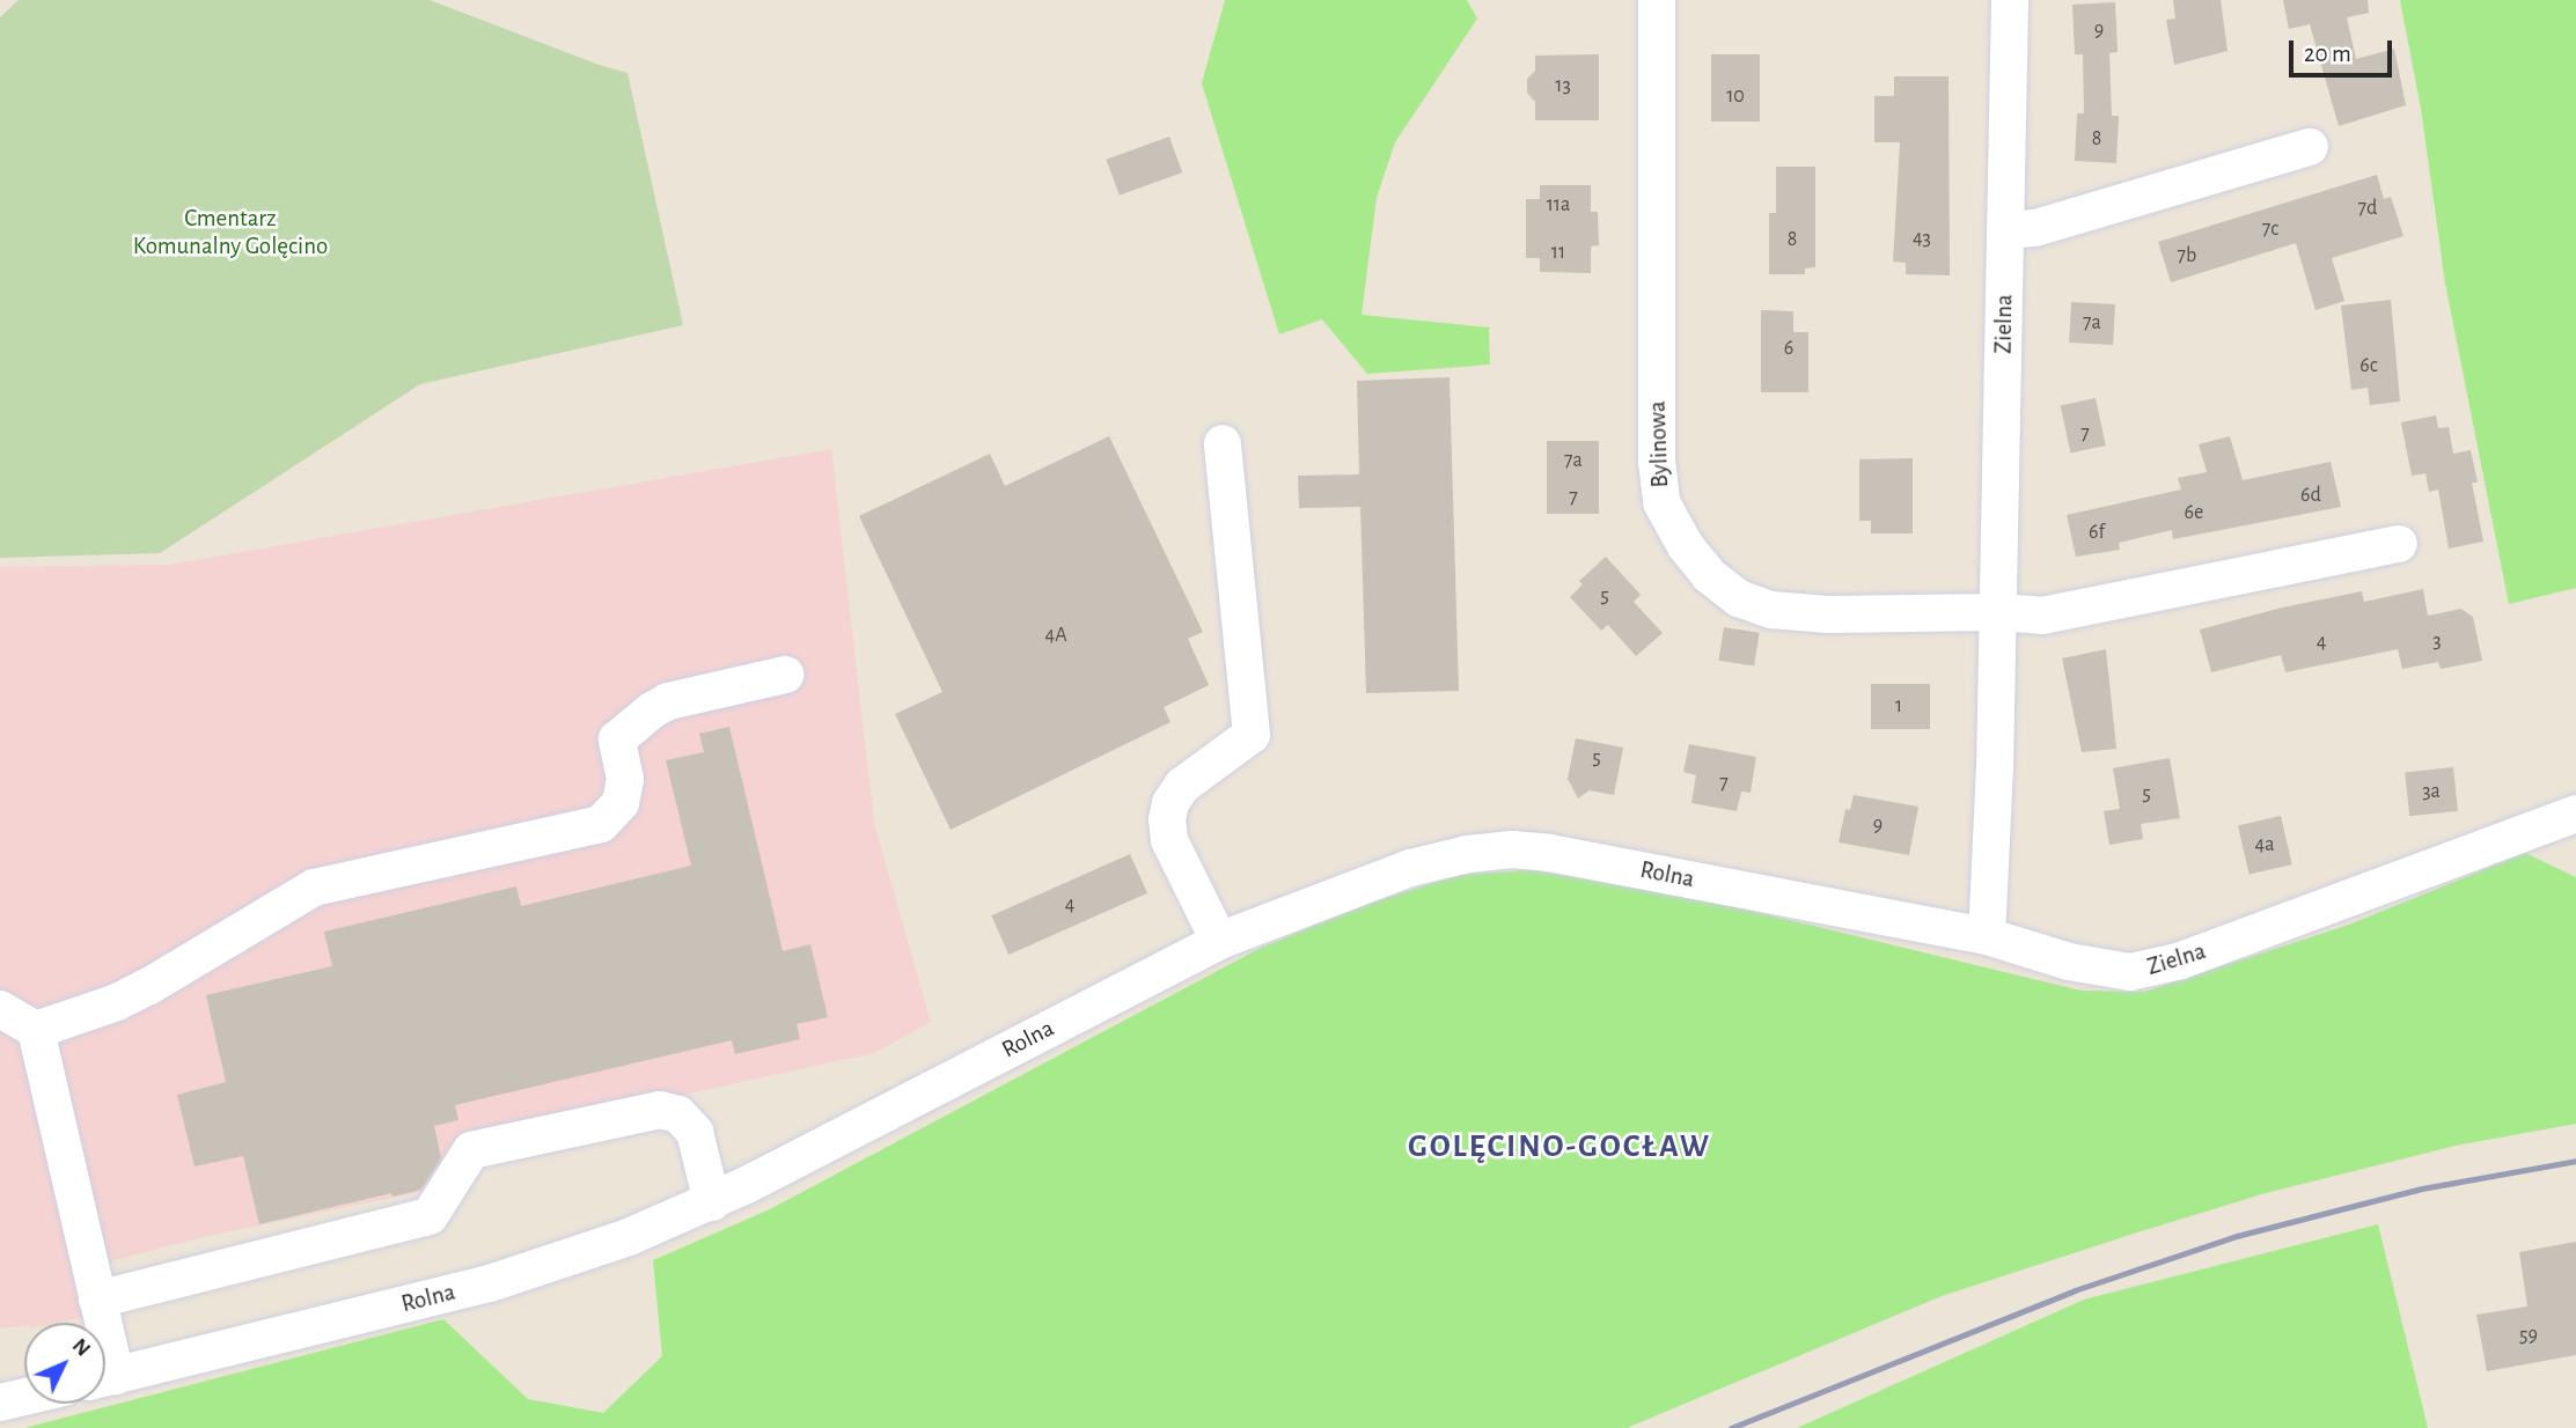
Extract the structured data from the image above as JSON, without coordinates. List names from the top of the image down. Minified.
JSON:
{"streets":{"street":["Zielna","Bylinowa","Rolna"]},"crossings":[["Zielna","Bylinowa"],["Zielna","Rolna"]],"districts":["GOLĘCINO-GOCŁAW"],"parks":["Cmentarz Komunalny Golęcino"],"house_numbers":["9","13","10","8","11a","7d","7c","43","8","11","7b","7a","6","6c","7","7a","6d","7","6e","6f","5","4A","3","4","1","5","7","3a","5","9","4a","4","59"],"scale_bar":"20 m","north":"top right"}
